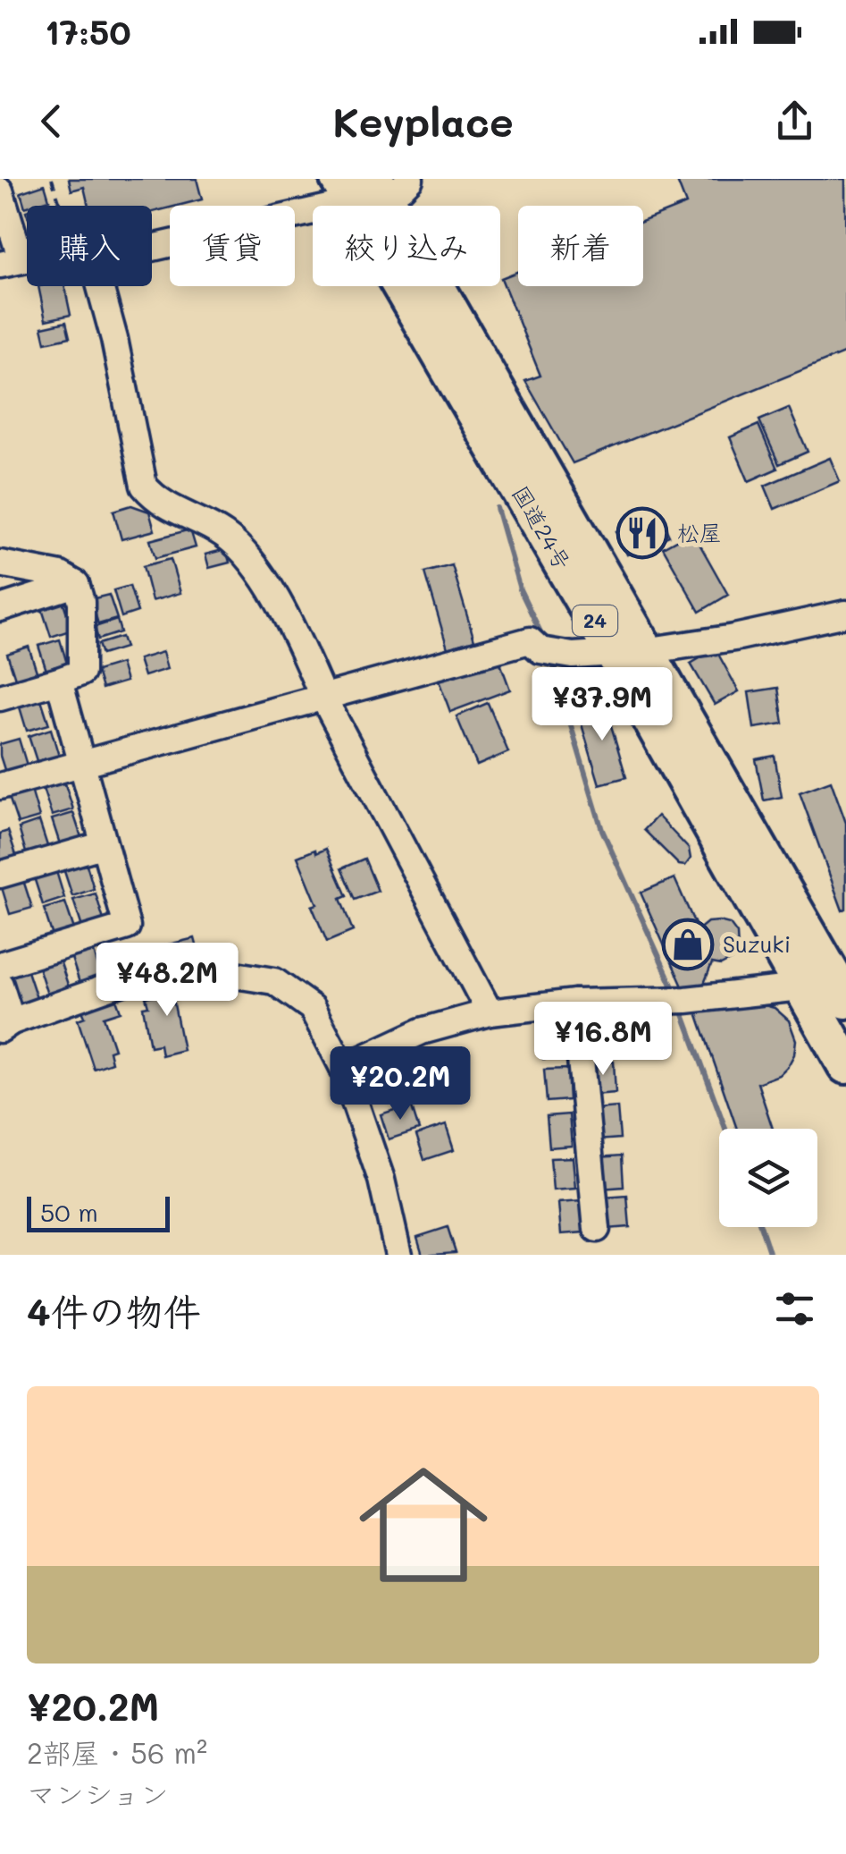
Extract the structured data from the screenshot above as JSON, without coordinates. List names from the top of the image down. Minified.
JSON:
{"streets":{"highway":["国道24号","24"]},"places":{"restaurant":["松屋"],"shop":["Suzuki"]},"scale_bar":"50 m","page":{"status":"17:50","header":"Keyplace","chip":["購入","賃貸","絞り込み","新着"],"price":["¥37.9M","¥48.2M","¥16.8M","¥20.2M"],"scale":"50 m","heading":"4件の物件","list":[{"name":"¥20.2M","note":"2部屋 · 56 m² · マンション"}]}}
